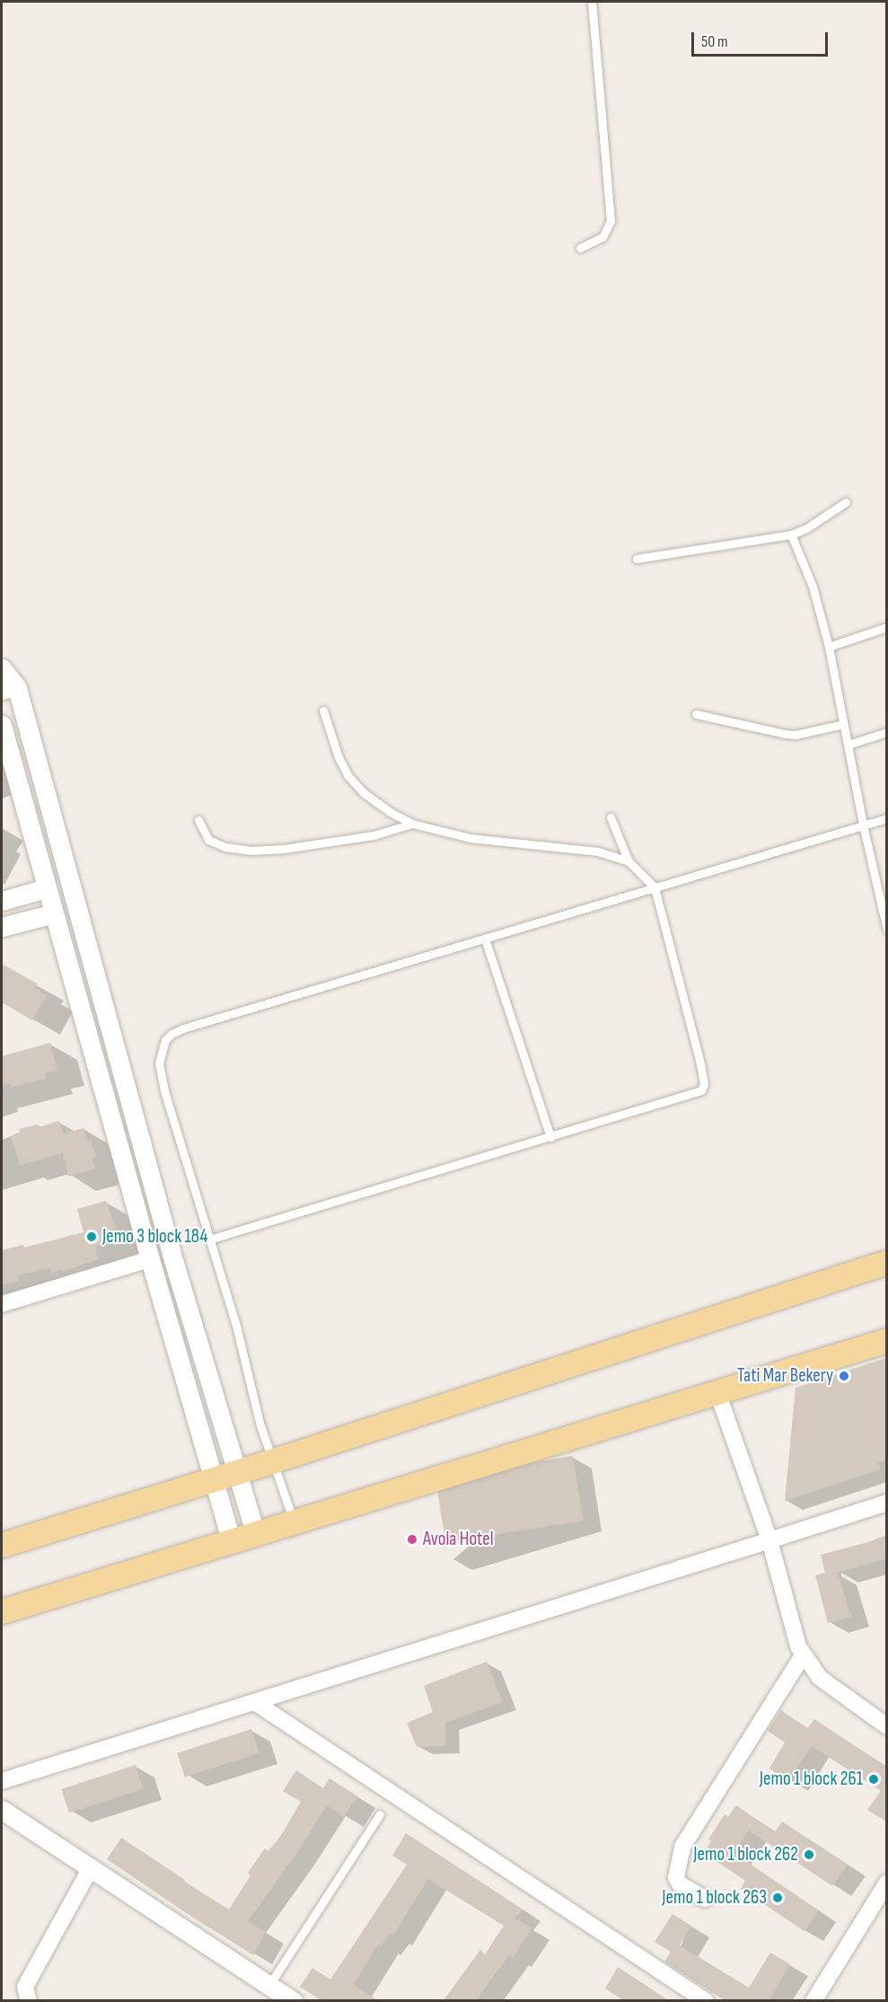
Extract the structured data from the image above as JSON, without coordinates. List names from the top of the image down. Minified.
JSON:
{"places":["Jemo 3 block 184","Tati Mar Bekery","Avola Hotel","Jemo 1 block 261","Jemo 1 block 262","Jemo 1 block 263"],"scale_bar":"50 m"}
